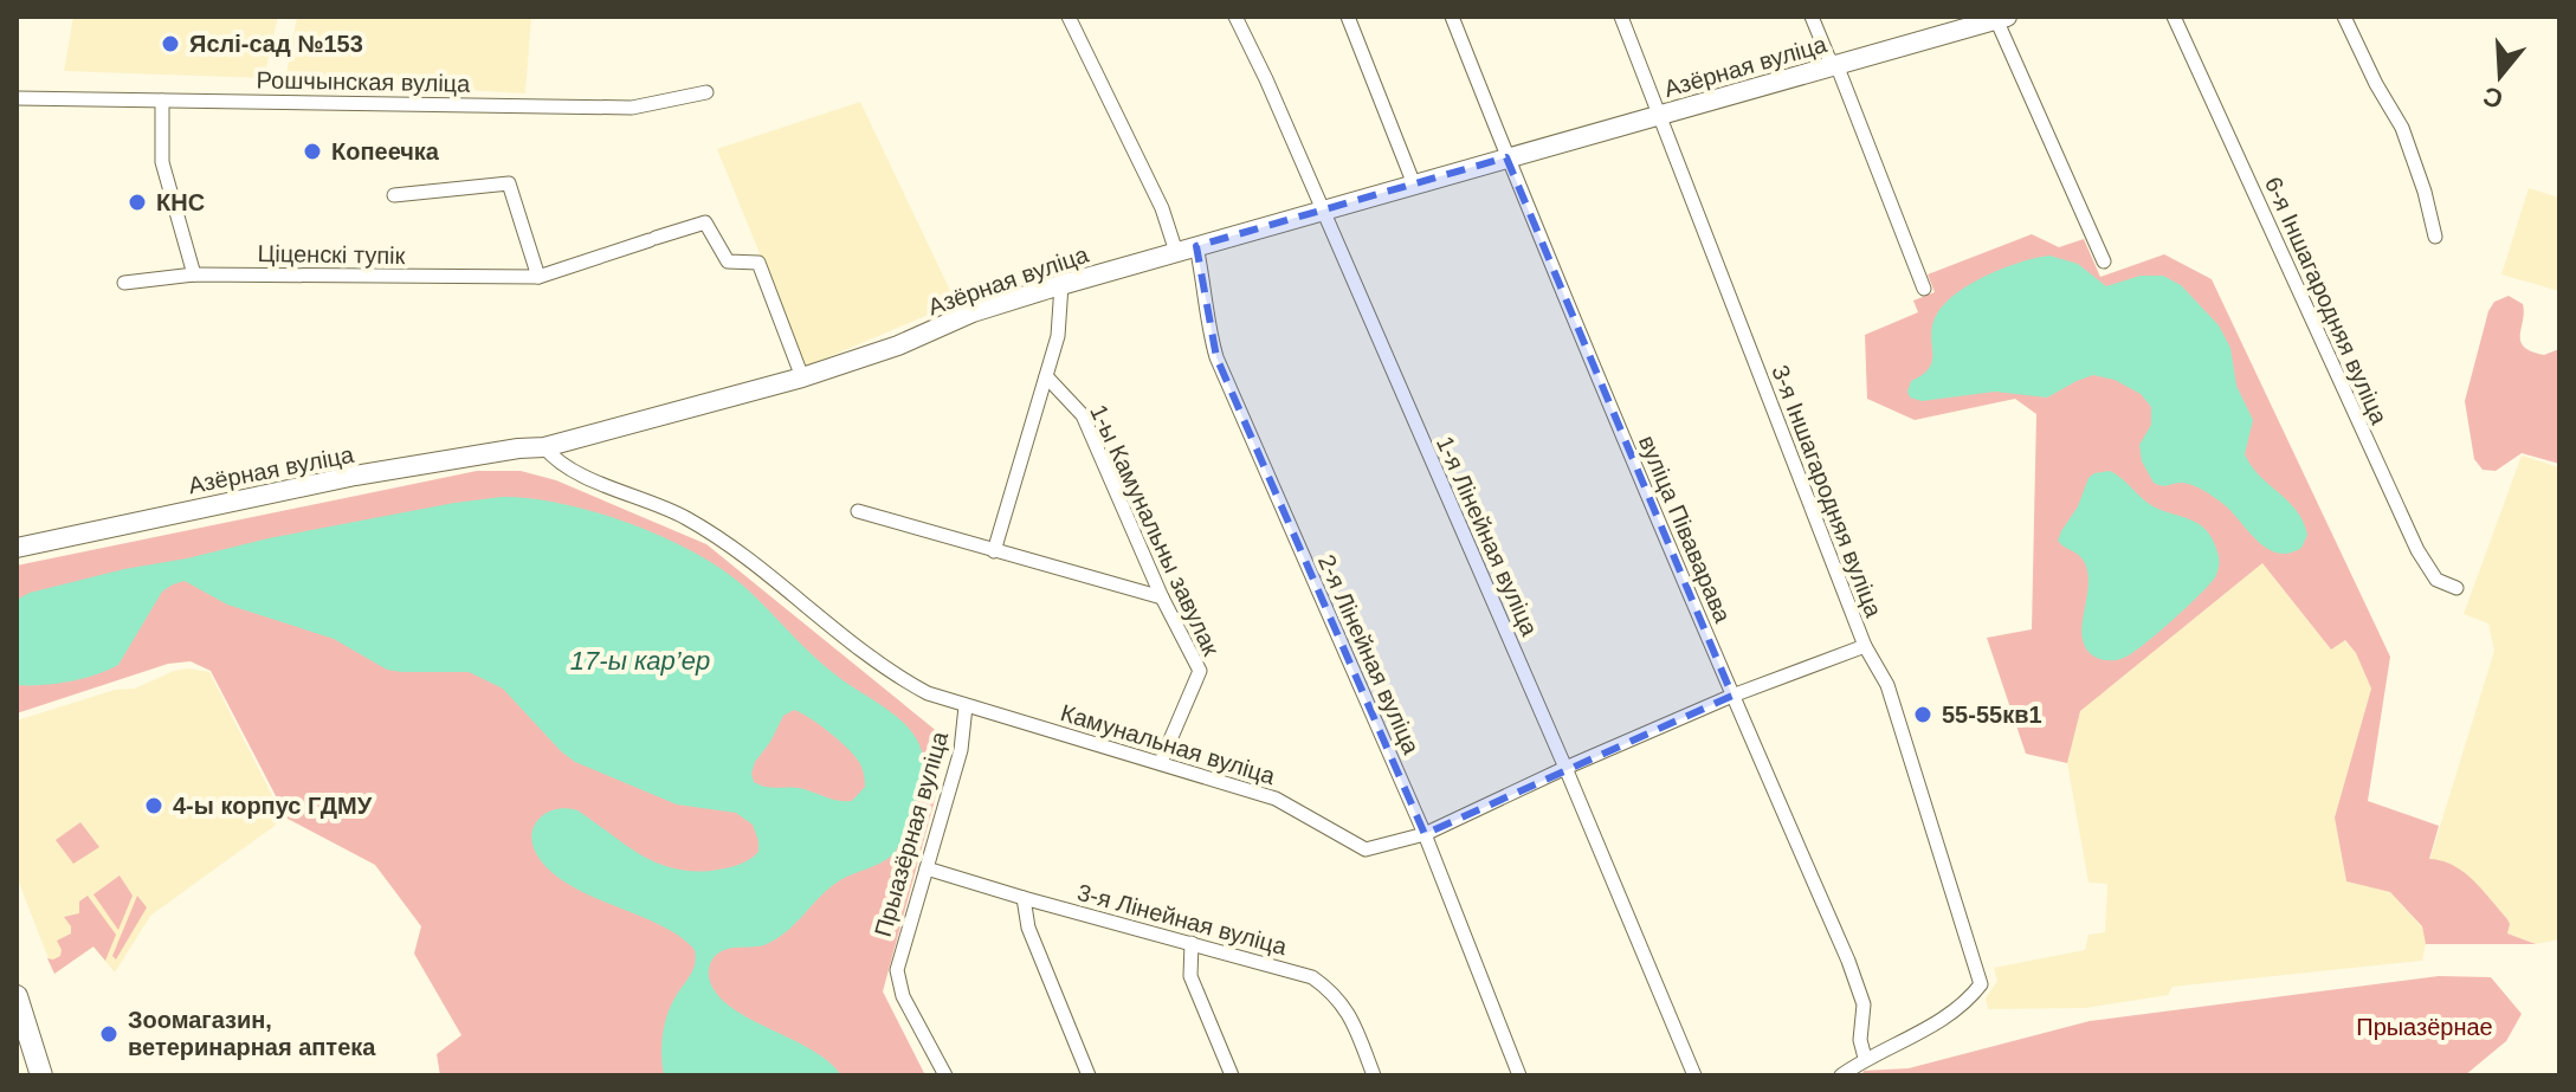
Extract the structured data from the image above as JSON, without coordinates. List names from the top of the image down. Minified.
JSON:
{"streets":{"street":["Азёрная вуліца","Рошчынская вуліца","Ціценскі тупік","6-я Іншагародняя вуліца","3-я Іншагародняя вуліца","вуліца Піваварава","1-ы Камунальны завулак","1-я Лінейная вуліца","2-я Лінейная вуліца","Камунальная вуліца","Прыазёрная вуліца","3-я Лінейная вуліца"]},"crossings":[["Азёрная вуліца","Ціценскі тупік"],["Азёрная вуліца","3-я Іншагародняя вуліца"],["Азёрная вуліца","вуліца Піваварава"],["Азёрная вуліца","1-я Лінейная вуліца"],["Азёрная вуліца","2-я Лінейная вуліца"],["Азёрная вуліца","Камунальная вуліца"],["3-я Іншагародняя вуліца","вуліца Піваварава"],["3-я Іншагародняя вуліца","Камунальная вуліца"],["вуліца Піваварава","Камунальная вуліца"],["1-ы Камунальны завулак","Камунальная вуліца"],["1-я Лінейная вуліца","Камунальная вуліца"],["2-я Лінейная вуліца","Камунальная вуліца"],["Камунальная вуліца","Прыазёрная вуліца"],["Прыазёрная вуліца","3-я Лінейная вуліца"]],"water":["17-ы кар’ер"],"parks":["Прыазёрнае"],"places":["Яслі-сад №153","Копеечка","КНС","55-55кв1","4-ы корпус ГДМУ","Зоомагазин, ветеринарная аптека"],"north":"bottom"}
